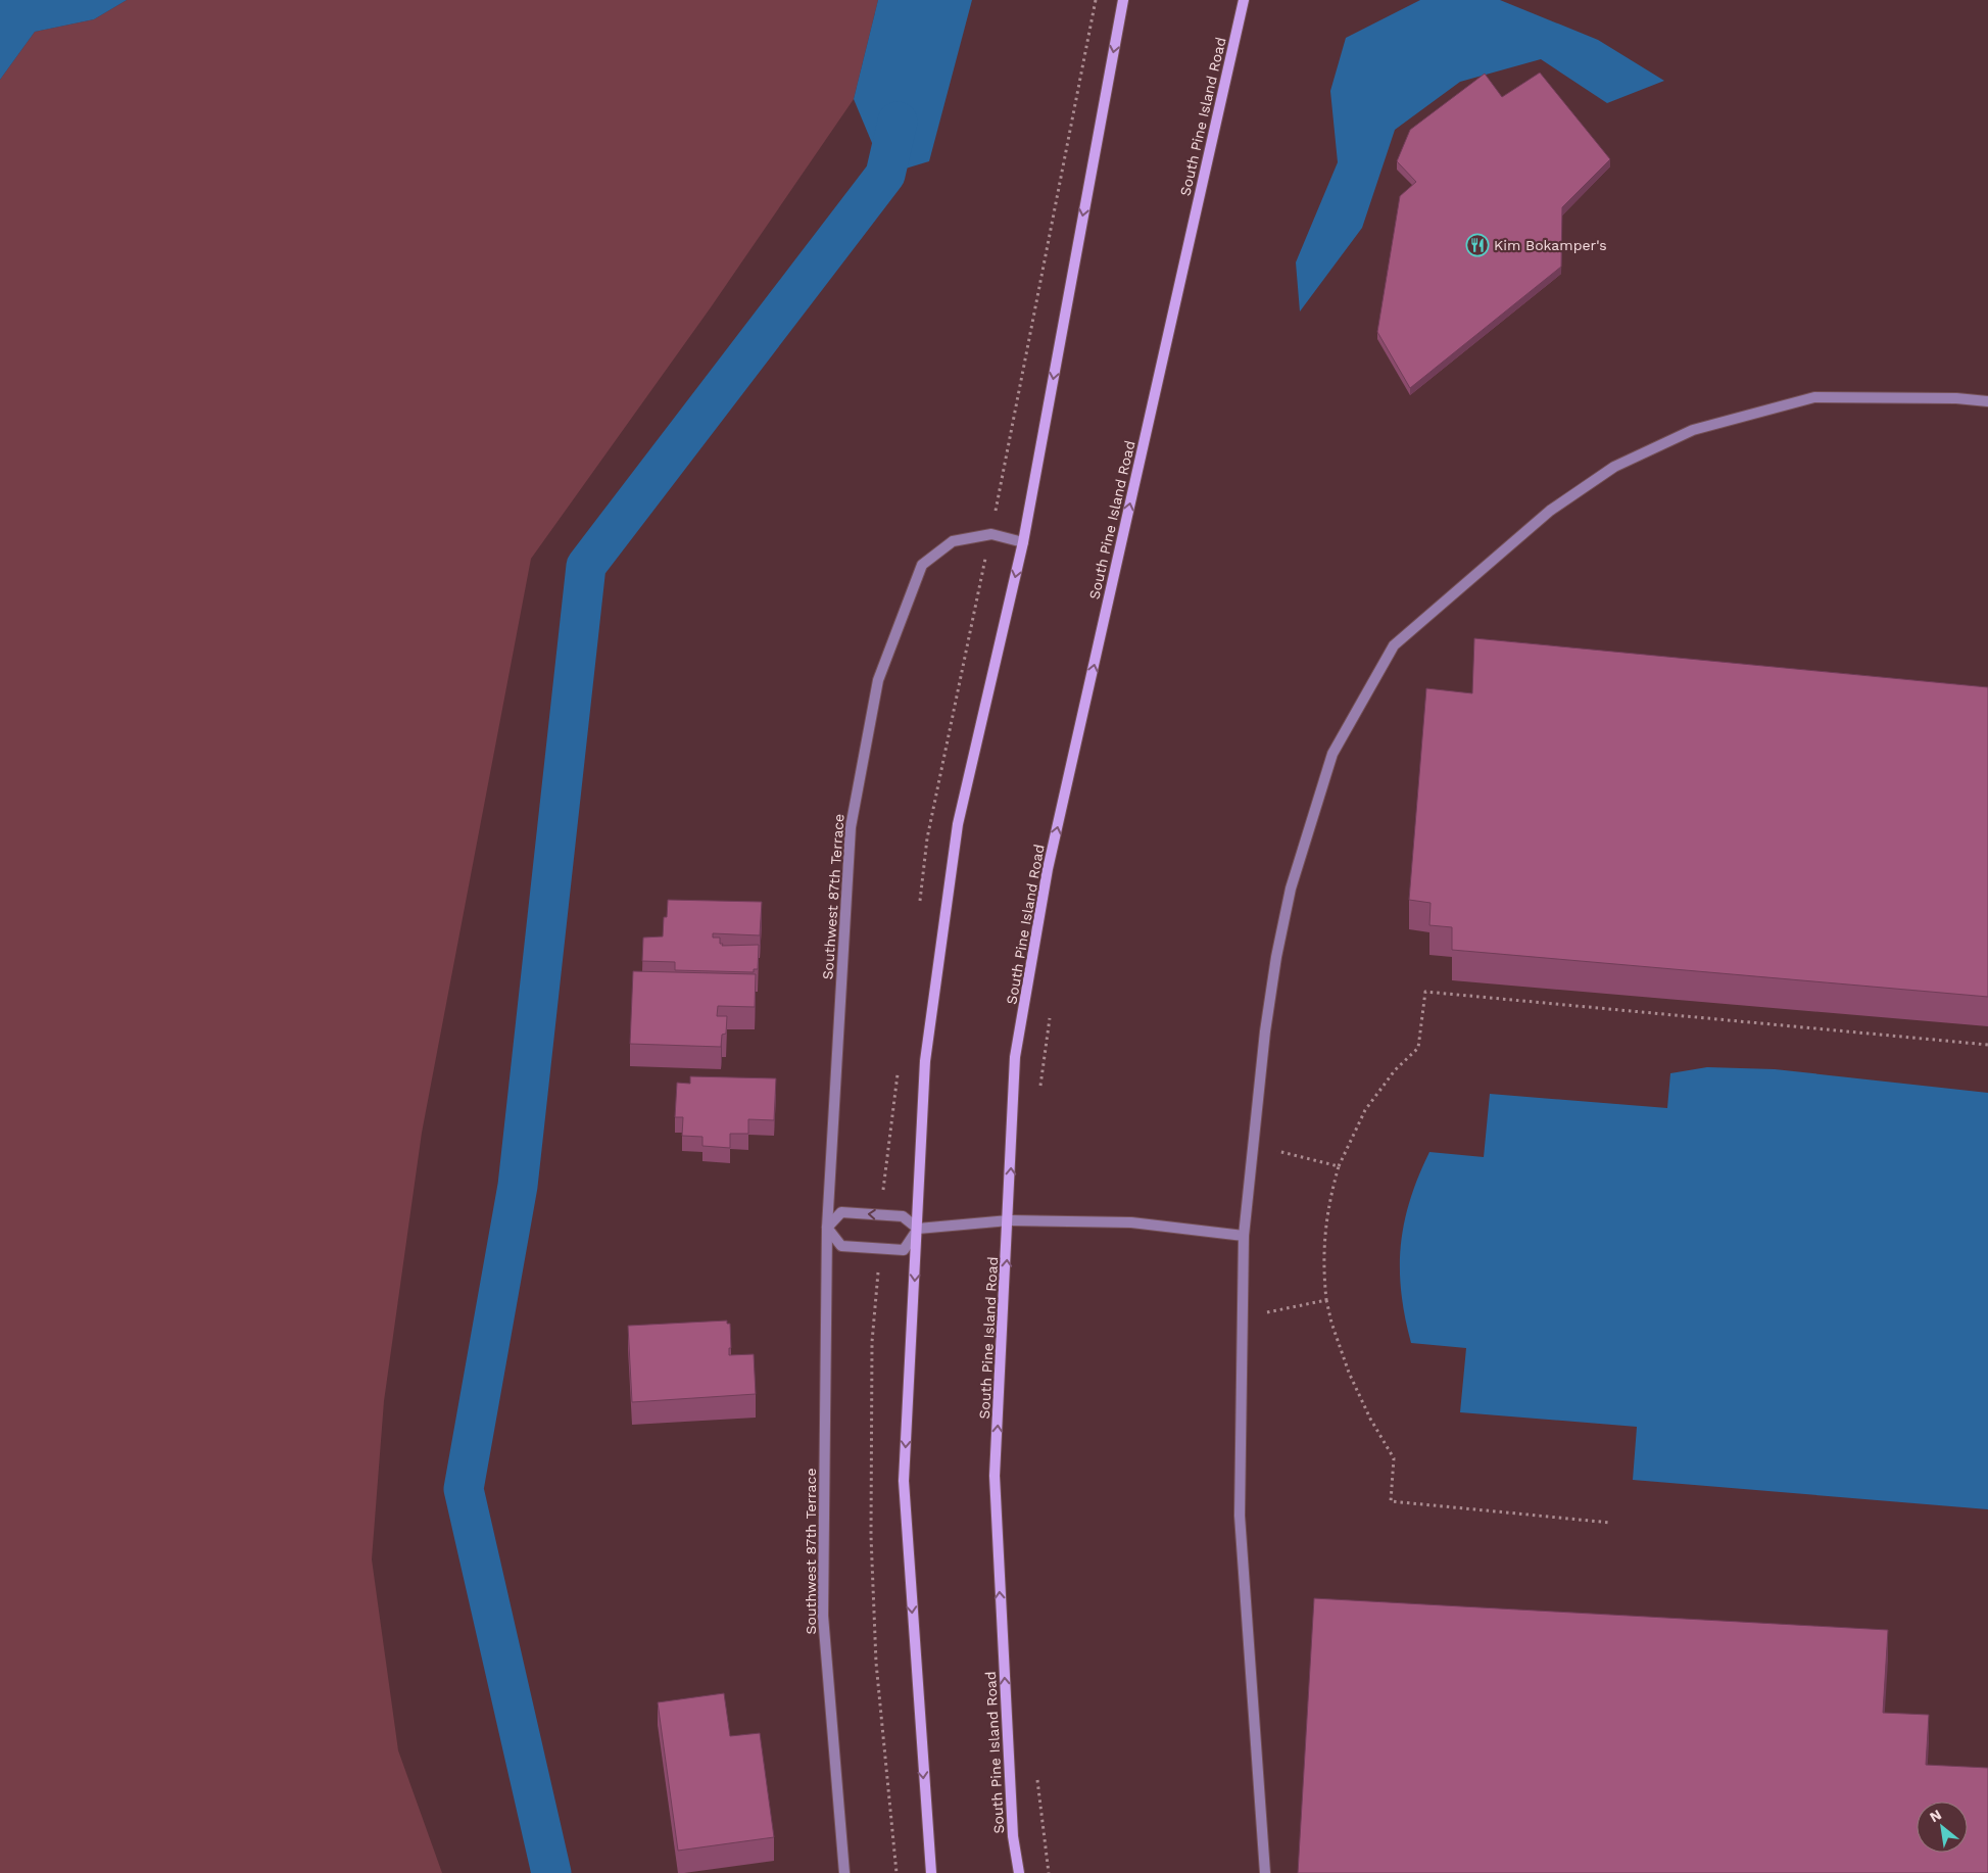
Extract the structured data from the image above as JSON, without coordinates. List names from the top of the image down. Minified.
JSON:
{"streets":{"main road":["South Pine Island Road"],"street":["Southwest 87th Terrace"]},"places":{"restaurant":["Kim Bokamper's"]},"north":"top left"}
